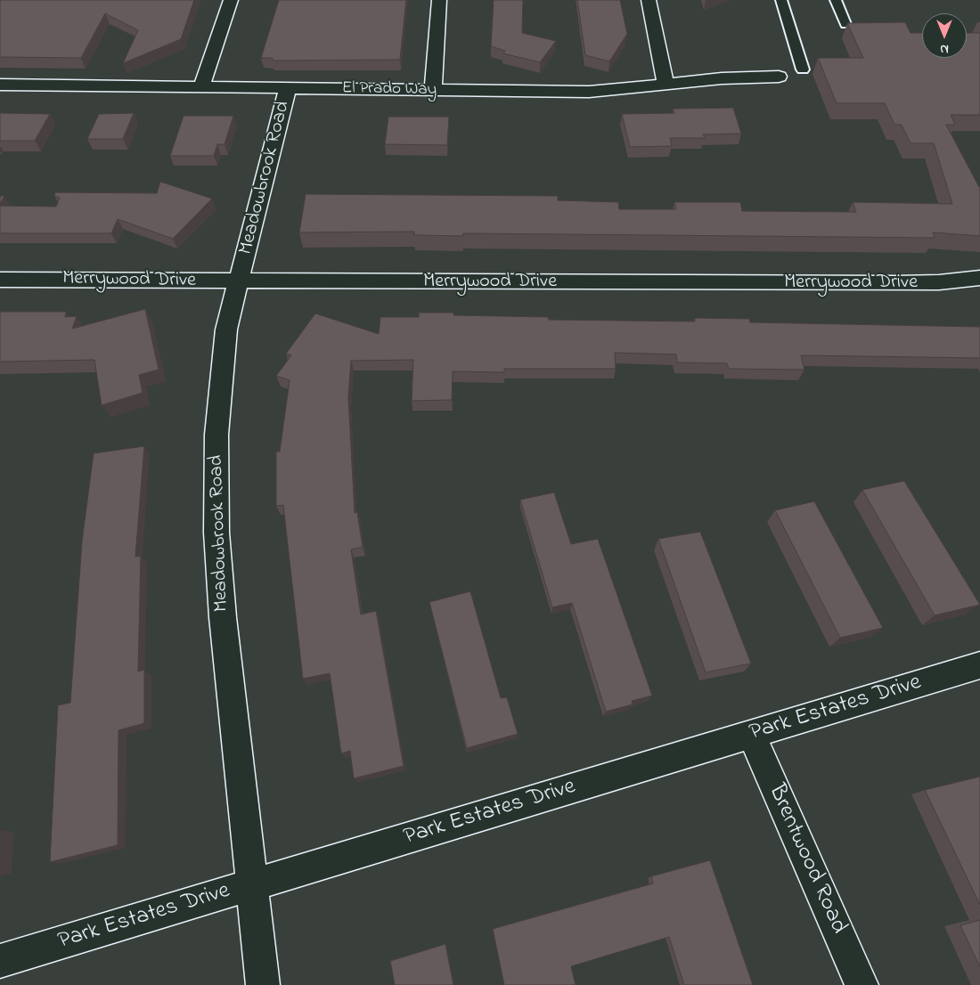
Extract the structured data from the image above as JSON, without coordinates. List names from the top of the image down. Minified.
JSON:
{"streets":{"street":["El Prado Way","Meadowbrook Road","Merrywood Drive","Park Estates Drive","Brentwood Road"]},"crossings":[["El Prado Way","Meadowbrook Road"],["Meadowbrook Road","Merrywood Drive"],["Meadowbrook Road","Park Estates Drive"],["Park Estates Drive","Brentwood Road"]],"north":"bottom"}
